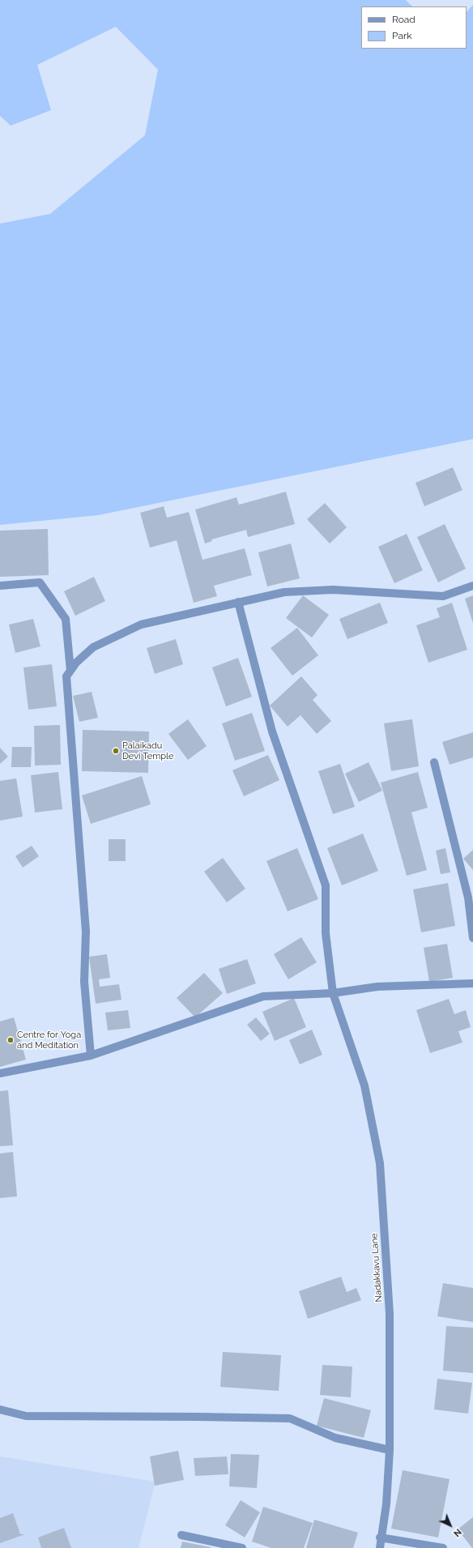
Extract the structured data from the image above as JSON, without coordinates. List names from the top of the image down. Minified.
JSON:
{"streets":{"street":["Nadakkavu Lane"]},"places":["Palaikadu Devi Temple","Centre for Yoga and Meditation"],"legend":["Road","Park"],"north":"bottom right"}
